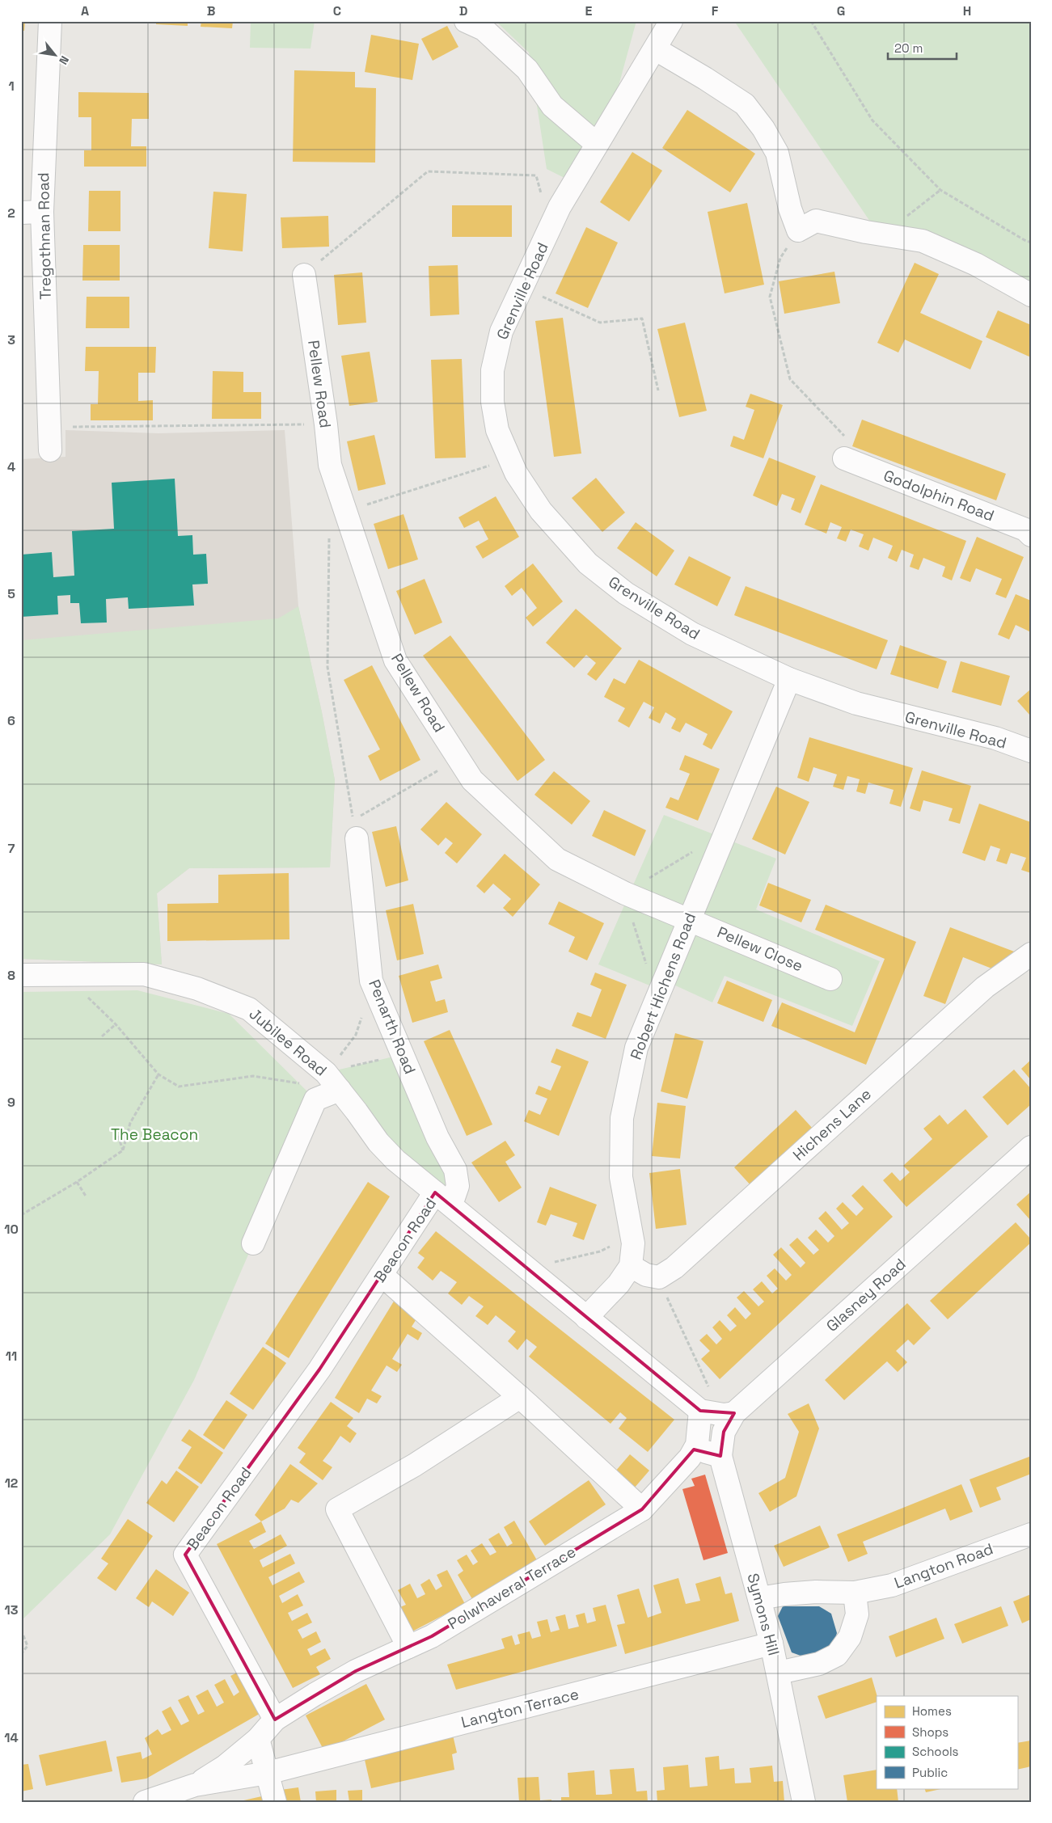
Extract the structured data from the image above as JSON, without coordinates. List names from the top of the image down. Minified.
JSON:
{"streets":{"street":["Tregothnan Road","Grenville Road","Pellew Road","Godolphin Road","Pellew Close","Robert Hichens Road","Penarth Road","Jubilee Road","Hichens Lane","Beacon Road","Glasney Road","Langton Road","Polwhaveral Terrace","Symons Hill","Langton Terrace"]},"crossings":[["Grenville Road","Robert Hichens Road"],["Pellew Road","Pellew Close"],["Pellew Road","Robert Hichens Road"],["Pellew Close","Robert Hichens Road"],["Robert Hichens Road","Beacon Road"],["Penarth Road","Jubilee Road"],["Penarth Road","Beacon Road"],["Jubilee Road","Beacon Road"],["Beacon Road","Glasney Road"],["Beacon Road","Polwhaveral Terrace"],["Glasney Road","Symons Hill"],["Langton Road","Symons Hill"],["Polwhaveral Terrace","Langton Terrace"],["Symons Hill","Langton Terrace"]],"parks":["The Beacon"],"legend":["Homes","Shops","Schools","Public"],"scale_bar":"20 m","north":"bottom right","grid":{"columns":["A","B","C","D","E","F","G","H"],"rows":["1","2","3","4","5","6","7","8","9","10","11","12","13","14"]}}
